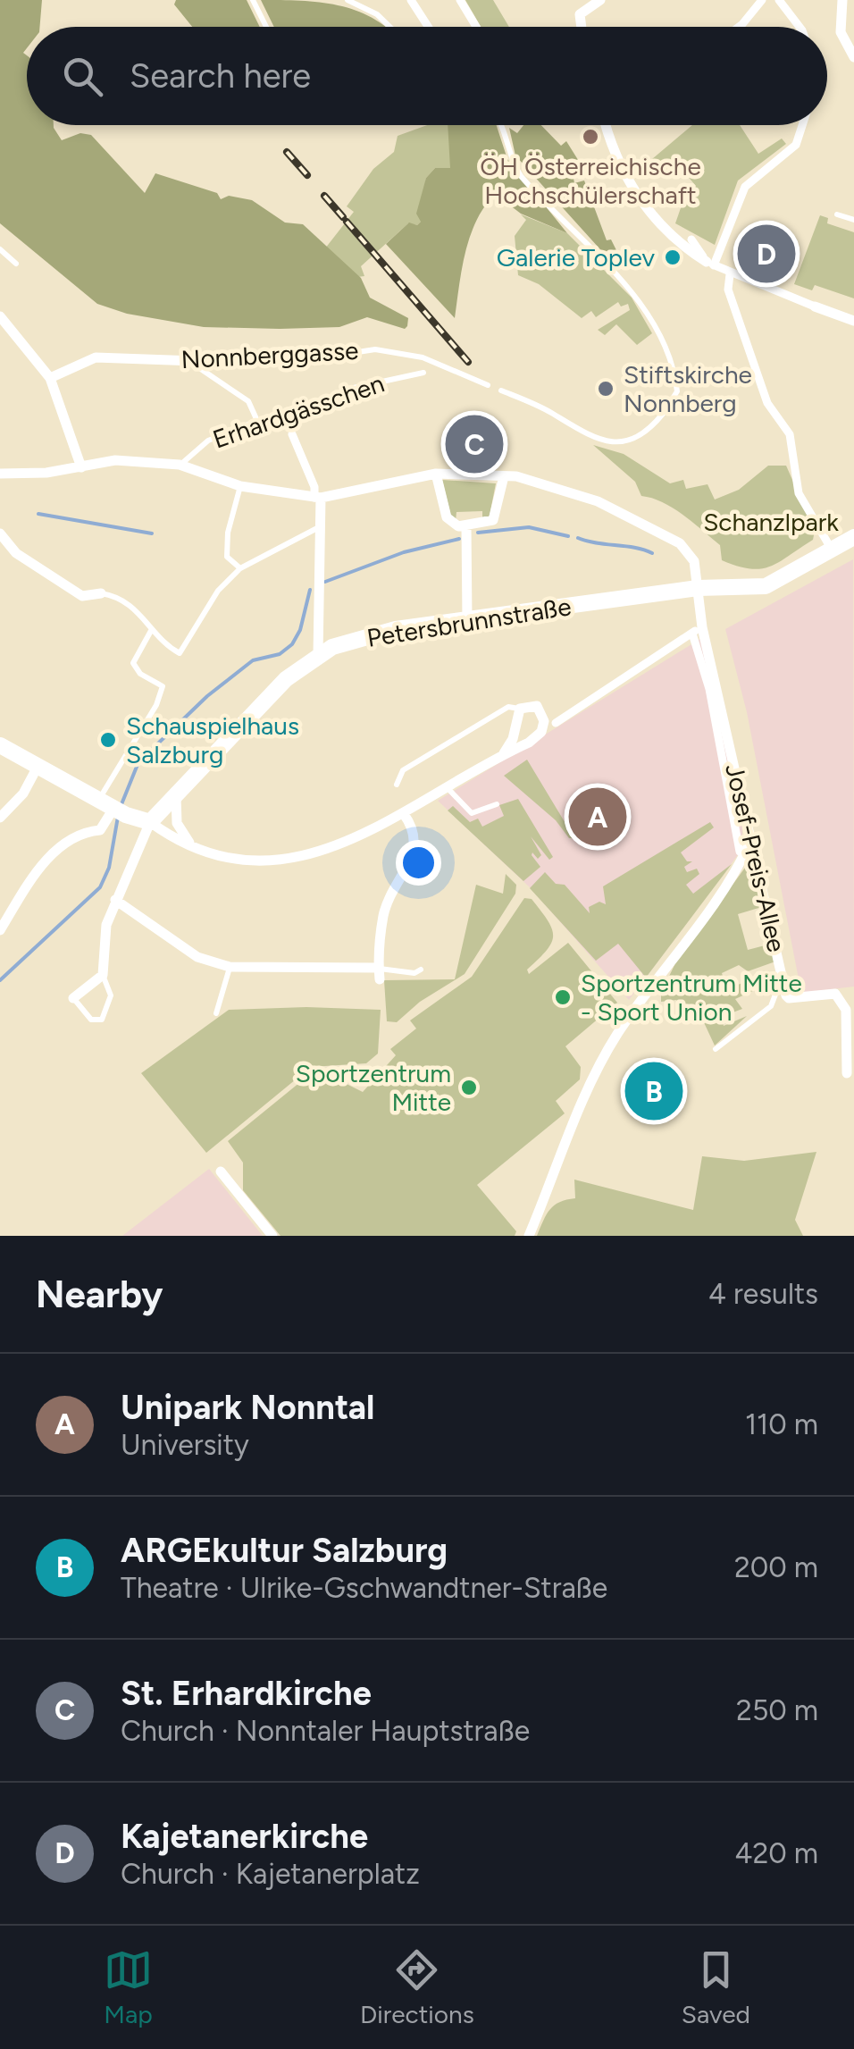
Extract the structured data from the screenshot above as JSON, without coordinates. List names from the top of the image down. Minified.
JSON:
{"streets":{"main road":["Petersbrunnstraße"],"street":["Nonnberggasse","Josef-Preis-Allee"],"lane":["Erhardgässchen"]},"crossings":[["Petersbrunnstraße","Josef-Preis-Allee"]],"parks":["Schanzlpark"],"places":["ÖH Österreichische Hochschülerschaft","Galerie Toplev","Stiftskirche Nonnberg","Schauspielhaus Salzburg","Sportzentrum Mitte - Sport Union","Sportzentrum Mitte"],"page":{"search":"Search here","pins":["D","C","A","B"],"heading":["Nearby","4 results"],"list":[{"mark":"A","name":"Unipark Nonntal","note":"University","value":"110 m"},{"mark":"B","name":"ARGEkultur Salzburg","note":"Theatre · Ulrike-Gschwandtner-Straße","value":"200 m"},{"mark":"C","name":"St. Erhardkirche","note":"Church · Nonntaler Hauptstraße","value":"250 m"},{"mark":"D","name":"Kajetanerkirche","note":"Church · Kajetanerplatz","value":"420 m"}],"nav":["Map","Directions","Saved"]}}
